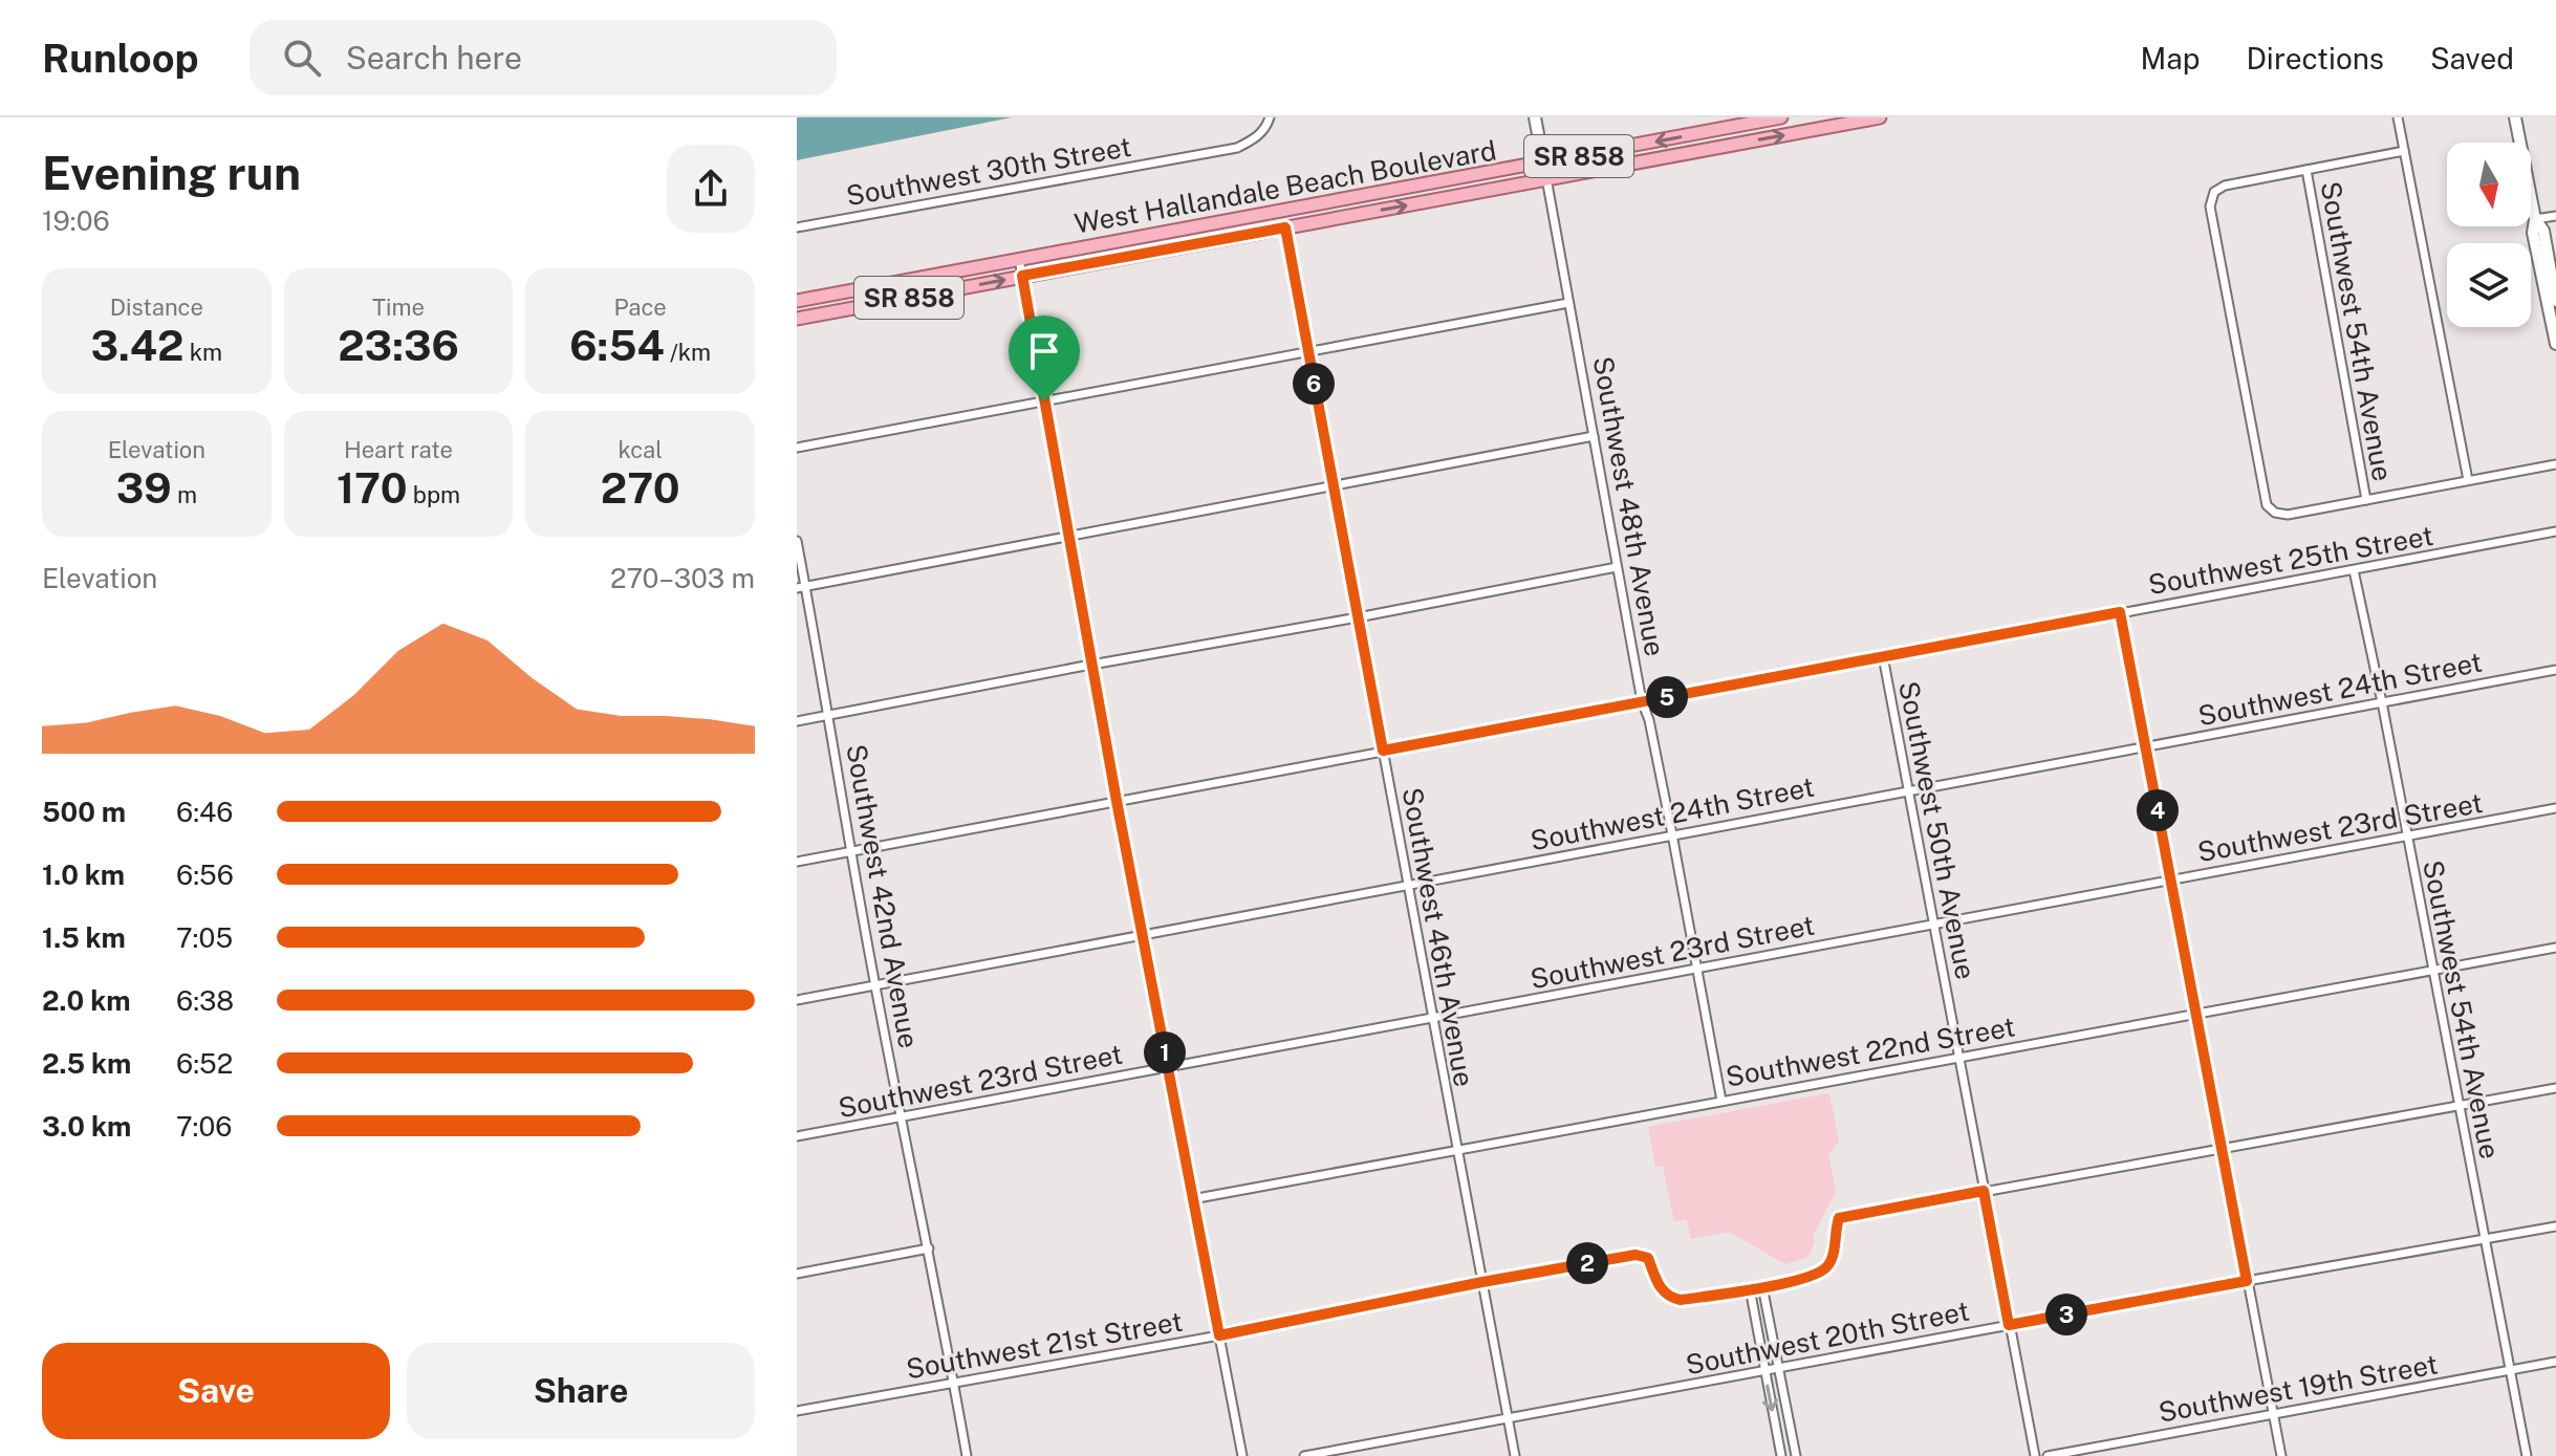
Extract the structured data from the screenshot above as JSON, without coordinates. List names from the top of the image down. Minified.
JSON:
{"streets":{"main road":["SR 858","West Hallandale Beach Boulevard"],"street":["Southwest 30th Street","Southwest 54th Avenue","Southwest 48th Avenue","Southwest 25th Street","Southwest 24th Street","Southwest 23rd Street","Southwest 50th Avenue","Southwest 42nd Avenue","Southwest 46th Avenue","Southwest 22nd Street","Southwest 20th Street","Southwest 21st Street","Southwest 19th Street"]},"crossings":[["West Hallandale Beach Boulevard","Southwest 48th Avenue"],["West Hallandale Beach Boulevard","Southwest 46th Avenue"],["Southwest 54th Avenue","Southwest 25th Street"],["Southwest 54th Avenue","Southwest 24th Street"],["Southwest 54th Avenue","Southwest 23rd Street"],["Southwest 54th Avenue","Southwest 22nd Street"],["Southwest 54th Avenue","Southwest 20th Street"],["Southwest 54th Avenue","Southwest 19th Street"],["Southwest 48th Avenue","Southwest 25th Street"],["Southwest 48th Avenue","Southwest 24th Street"],["Southwest 48th Avenue","Southwest 23rd Street"],["Southwest 48th Avenue","Southwest 22nd Street"],["Southwest 25th Street","Southwest 50th Avenue"],["Southwest 25th Street","Southwest 42nd Avenue"],["Southwest 25th Street","Southwest 46th Avenue"],["Southwest 24th Street","Southwest 50th Avenue"],["Southwest 24th Street","Southwest 42nd Avenue"],["Southwest 24th Street","Southwest 46th Avenue"],["Southwest 23rd Street","Southwest 50th Avenue"],["Southwest 23rd Street","Southwest 42nd Avenue"],["Southwest 23rd Street","Southwest 46th Avenue"],["Southwest 50th Avenue","Southwest 22nd Street"],["Southwest 50th Avenue","Southwest 20th Street"],["Southwest 42nd Avenue","Southwest 21st Street"],["Southwest 46th Avenue","Southwest 22nd Street"],["Southwest 46th Avenue","Southwest 20th Street"],["Southwest 46th Avenue","Southwest 21st Street"]],"north":"bottom","page":{"header":"Runloop","search":"Search here","nav":["Map","Directions","Saved"],"heading":["Evening run","19:06"],"stats":[["Distance","3.42 km"],["Time","23:36"],["Pace","6:54 /km"],["Elevation","39 m"],["Heart rate","170 bpm"],["kcal","270"]],"pins":["6","5","4","1","2","3"],"chart":["Elevation","270–303 m"],"list":[{"name":"500 m","note":"6:46"},{"name":"1.0 km","note":"6:56"},{"name":"1.5 km","note":"7:05"},{"name":"2.0 km","note":"6:38"},{"name":"2.5 km","note":"6:52"},{"name":"3.0 km","note":"7:06"}],"buttons":["Save","Share"]}}
